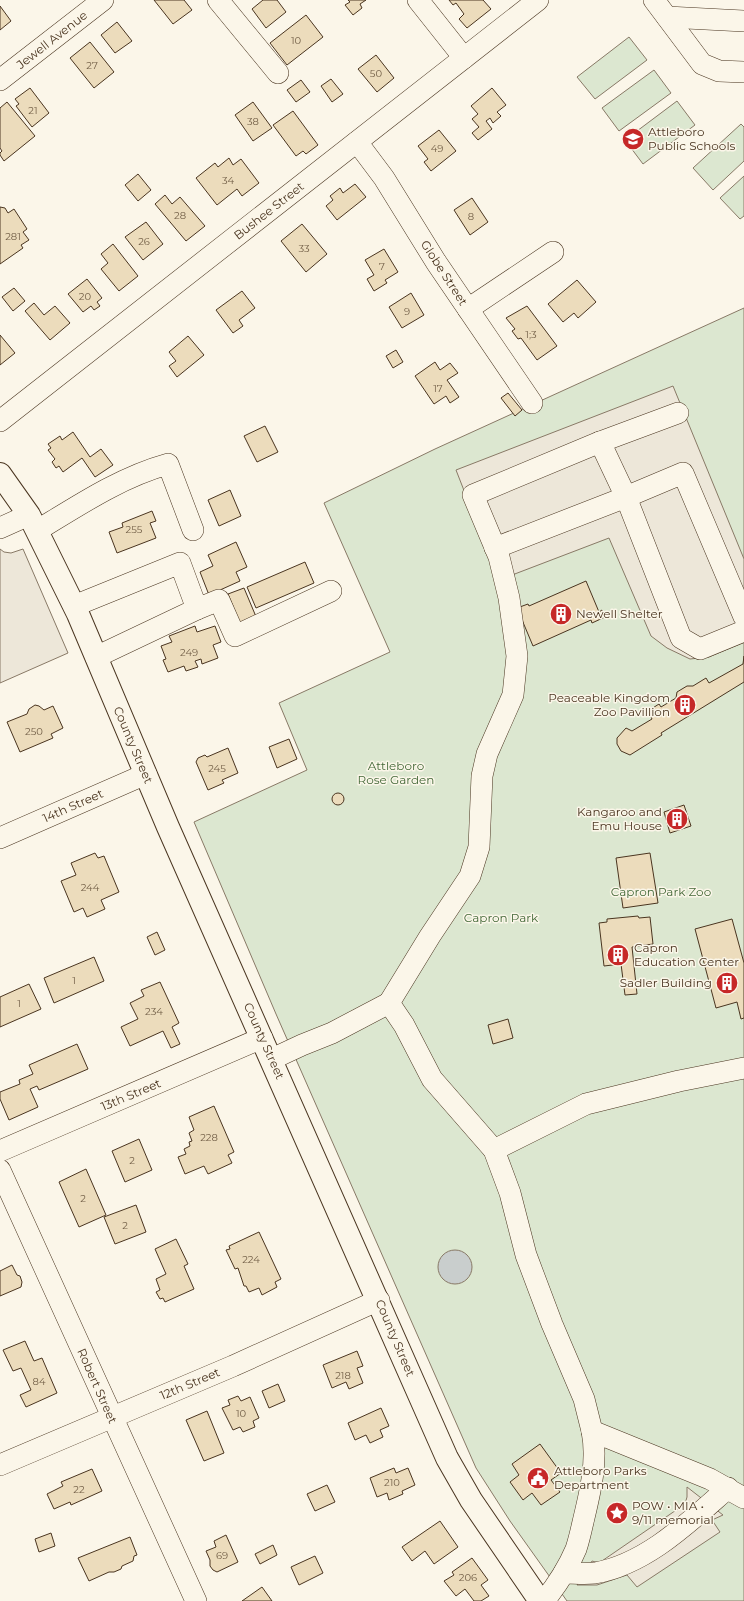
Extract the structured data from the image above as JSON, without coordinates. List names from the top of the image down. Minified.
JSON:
{"streets":{"highway":["County Street"],"street":["Jewell Avenue","Bushee Street","Globe Street","14th Street","13th Street","12th Street","Robert Street"]},"crossings":[["Bushee Street","Globe Street"],["County Street","14th Street"],["County Street","13th Street"],["County Street","12th Street"],["12th Street","Robert Street"]],"parks":["Attleboro Rose Garden","Capron Park Zoo","Capron Park"],"places":{"school or university":["Attleboro Public Schools"],"building":["Newell Shelter","Peaceable Kingdom Zoo Pavillion","Kangaroo and Emu House","Capron Education Center","Sadler Building"],"public building":["Attleboro Parks Department"],"place":["POW • MIA • 9/11 memorial"]},"house_numbers":["10","27","50","21","38","49","34","28","8","281","26","33","7","20","9","1;3","17","255","249","250","245","244","1","1","234","228","2","2","2","224","218","84","10","210","22","69","206"]}
